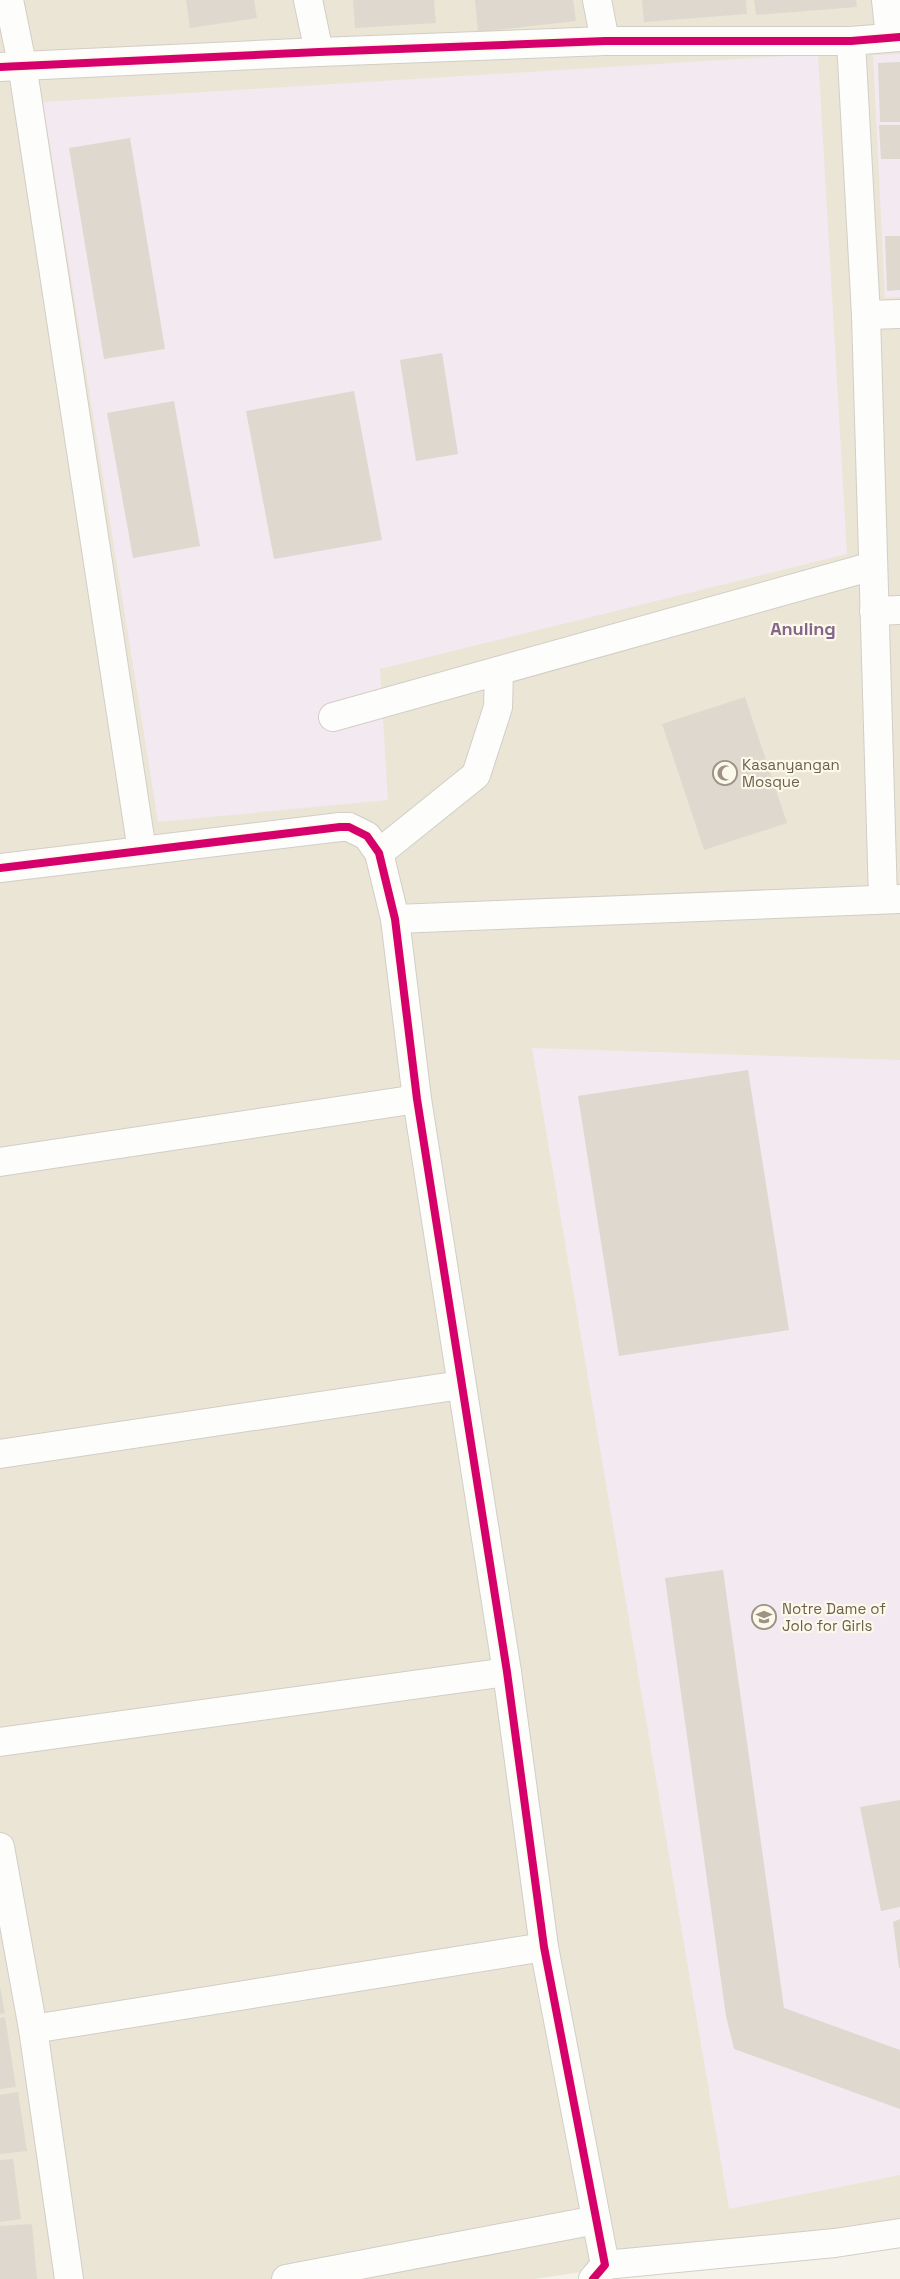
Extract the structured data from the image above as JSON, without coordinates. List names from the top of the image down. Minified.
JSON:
{"districts":["Anuling"],"places":{"mosque":["Kasanyangan Mosque"],"school or university":["Notre Dame of Jolo for Girls"]}}
